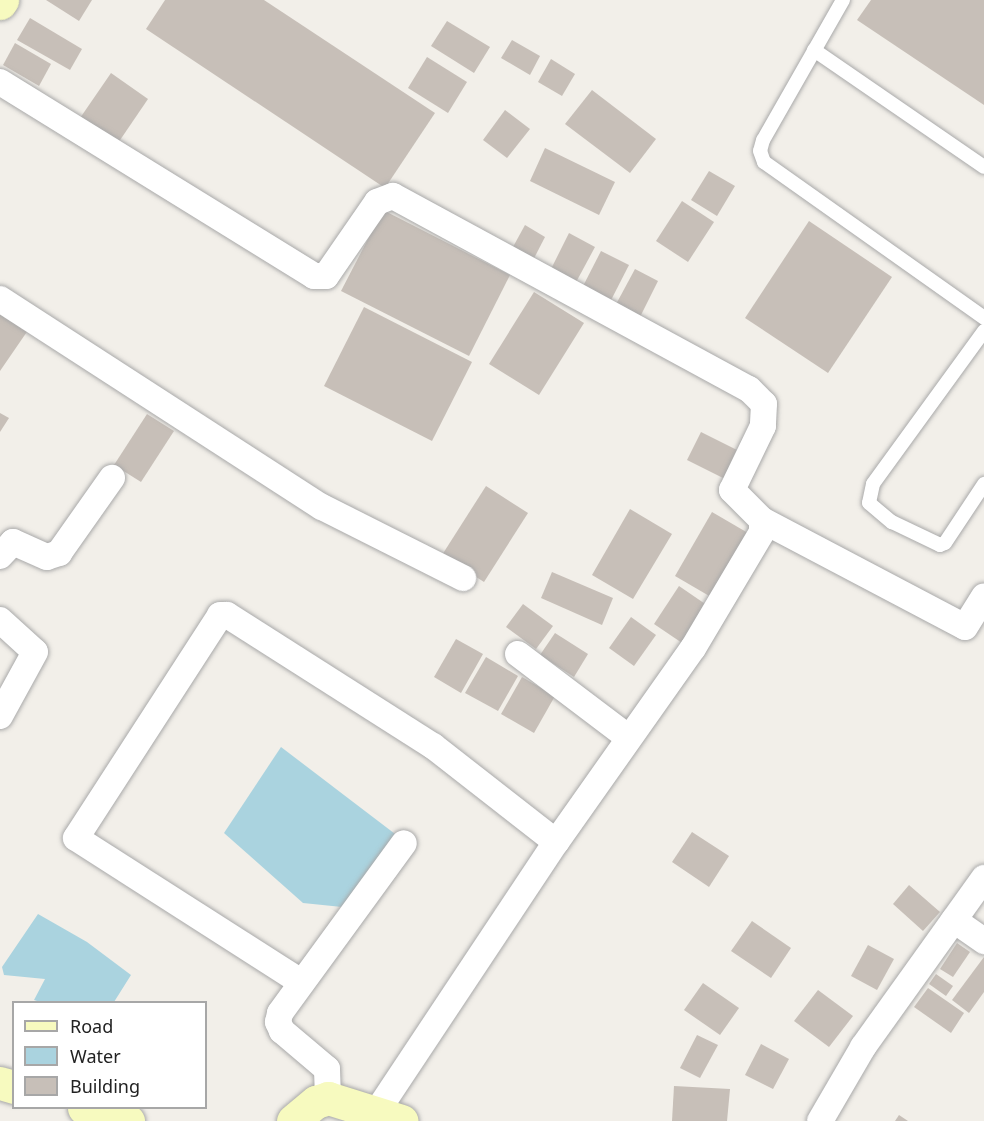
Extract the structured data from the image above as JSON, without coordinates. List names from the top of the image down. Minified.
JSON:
{"legend":["Road","Water","Building"]}
